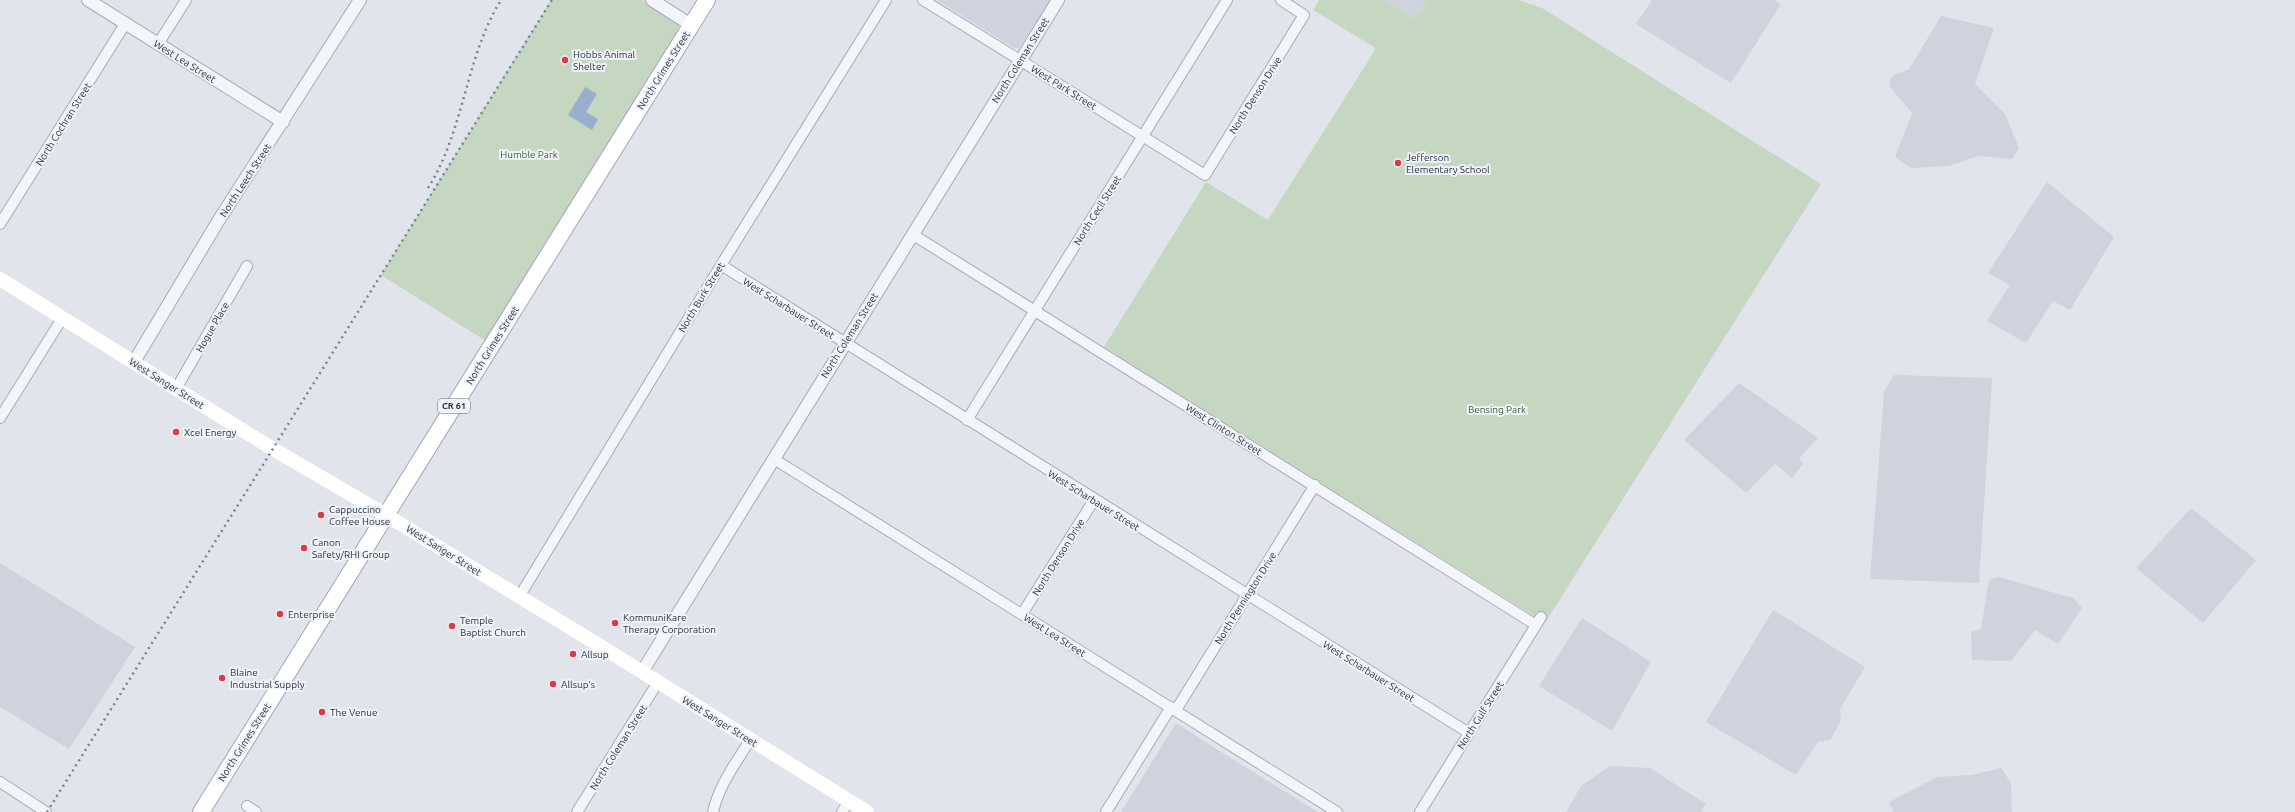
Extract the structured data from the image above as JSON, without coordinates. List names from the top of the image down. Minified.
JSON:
{"streets":{"main road":["North Grimes Street","West Sanger Street","CR 61"],"street":["North Coleman Street","West Lea Street","West Park Street","North Denson Drive","North Cochran Street","North Leech Street","North Cecil Street","North Burk Street","West Scharbauer Street","Hogue Place","West Clinton Street","North Pennington Drive","North Gulf Street"]},"crossings":[["North Coleman Street","West Lea Street"],["North Coleman Street","West Park Street"],["North Coleman Street","West Scharbauer Street"],["North Coleman Street","West Sanger Street"],["North Coleman Street","West Clinton Street"],["West Lea Street","North Denson Drive"],["West Lea Street","North Cochran Street"],["West Lea Street","North Leech Street"],["West Lea Street","North Pennington Drive"],["North Grimes Street","West Sanger Street"],["West Park Street","North Denson Drive"],["West Park Street","North Cecil Street"],["North Denson Drive","West Scharbauer Street"],["North Leech Street","West Sanger Street"],["North Cecil Street","West Scharbauer Street"],["North Cecil Street","West Clinton Street"],["North Burk Street","West Scharbauer Street"],["North Burk Street","West Sanger Street"],["West Scharbauer Street","North Pennington Drive"],["West Scharbauer Street","North Gulf Street"],["Hogue Place","West Sanger Street"],["West Clinton Street","North Pennington Drive"],["West Clinton Street","North Gulf Street"]],"parks":["Humble Park","Bensing Park"],"places":["Hobbs Animal Shelter","Jefferson Elementary School","Xcel Energy","Cappuccino Coffee House","Canon Safety/RHI Group","Enterprise","KommuniKare Therapy Corporation","Temple Baptist Church","Allsup","Blaine Industrial Supply","Allsup's","The Venue"]}
